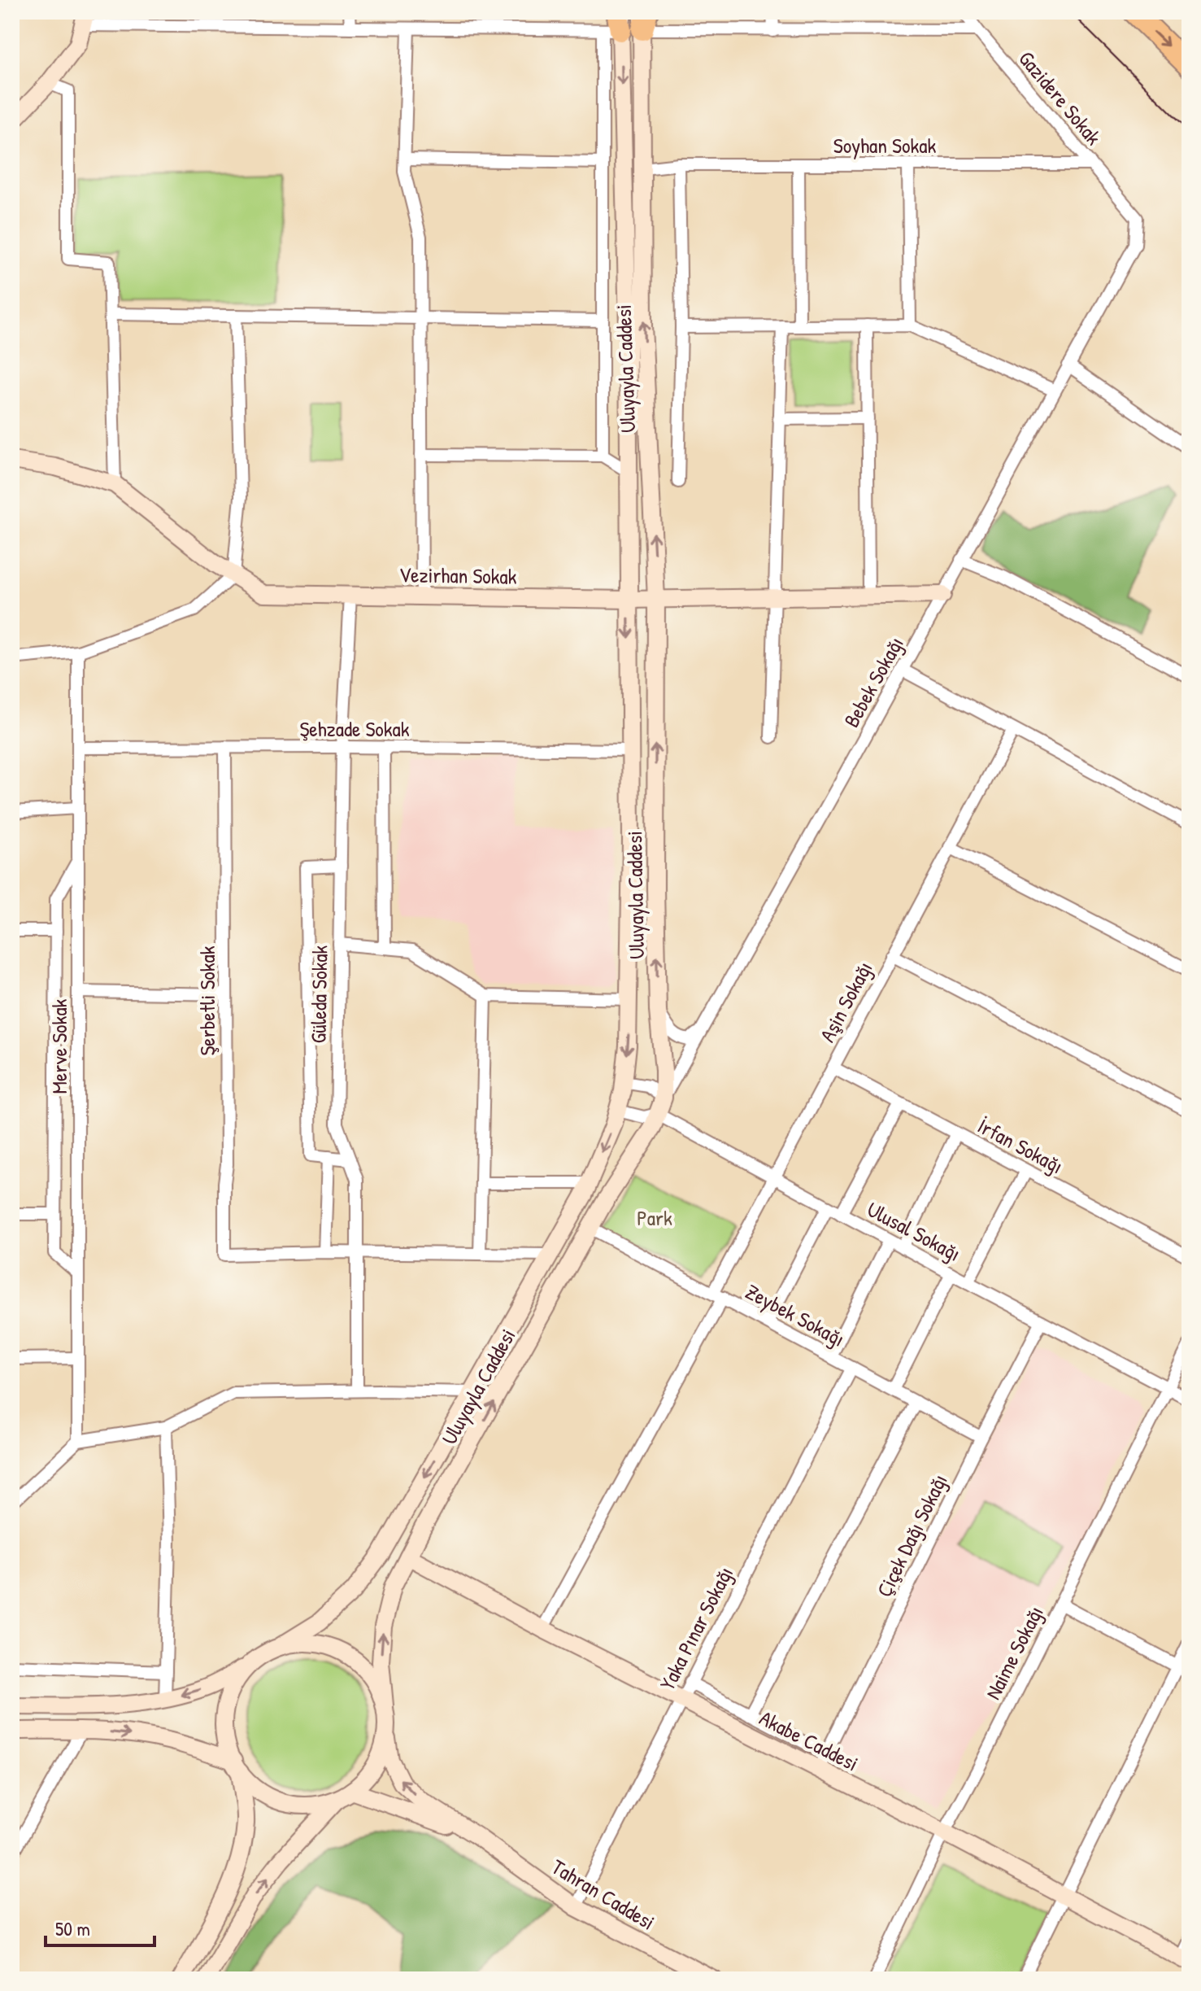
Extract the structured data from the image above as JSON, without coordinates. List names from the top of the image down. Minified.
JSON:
{"streets":{"main road":["Uluyayla Caddesi","Vezirhan Sokak","Akabe Caddesi","Tahran Caddesi"],"street":["Gazidere Sokak","Soyhan Sokak","Bebek Sokağı","Şehzade Sokak","Güleda Sokak","Şerbetli Sokak","Aşin Sokağı","Merve Sokak","İrfan Sokağı","Ulusal Sokağı","Zeybek Sokağı","Çiçek Dağı Sokağı","Yaka Pınar Sokağı","Naime Sokağı"]},"crossings":[["Gazidere Sokak","Soyhan Sokak"],["Gazidere Sokak","Bebek Sokağı"],["Soyhan Sokak","Uluyayla Caddesi"],["Uluyayla Caddesi","Vezirhan Sokak"],["Uluyayla Caddesi","Bebek Sokağı"],["Uluyayla Caddesi","Şehzade Sokak"],["Uluyayla Caddesi","Ulusal Sokağı"],["Uluyayla Caddesi","Zeybek Sokağı"],["Uluyayla Caddesi","Akabe Caddesi"],["Uluyayla Caddesi","Tahran Caddesi"],["Vezirhan Sokak","Bebek Sokağı"],["Vezirhan Sokak","Güleda Sokak"],["Şehzade Sokak","Güleda Sokak"],["Şehzade Sokak","Şerbetli Sokak"],["Şehzade Sokak","Merve Sokak"],["Aşin Sokağı","İrfan Sokağı"],["Aşin Sokağı","Ulusal Sokağı"],["Aşin Sokağı","Zeybek Sokağı"],["Aşin Sokağı","Akabe Caddesi"],["Ulusal Sokağı","Çiçek Dağı Sokağı"],["Ulusal Sokağı","Naime Sokağı"],["Zeybek Sokağı","Çiçek Dağı Sokağı"],["Zeybek Sokağı","Yaka Pınar Sokağı"],["Çiçek Dağı Sokağı","Akabe Caddesi"],["Yaka Pınar Sokağı","Akabe Caddesi"],["Yaka Pınar Sokağı","Tahran Caddesi"],["Naime Sokağı","Akabe Caddesi"]],"parks":["Park"],"scale_bar":"50 m"}
